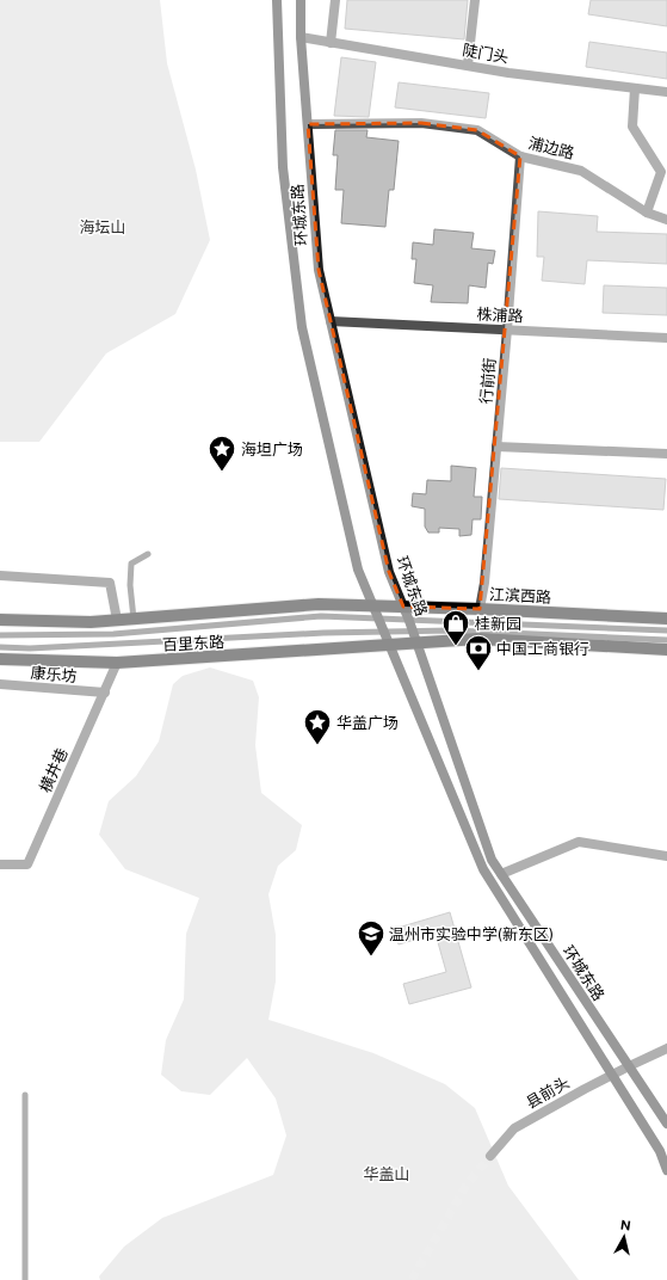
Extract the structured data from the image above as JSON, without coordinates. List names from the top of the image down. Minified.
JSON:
{"streets":{"main road":["环城东路","江滨西路","百里东路"],"street":["陡门头","浦边路","株浦路","行前街","康乐坊","横井巷","县前头"]},"crossings":[["陡门头","环城东路"],["浦边路","环城东路"],["浦边路","行前街"],["环城东路","株浦路"],["环城东路","江滨西路"],["环城东路","百里东路"],["环城东路","县前头"],["株浦路","行前街"],["行前街","江滨西路"],["江滨西路","百里东路"],["百里东路","横井巷"],["康乐坊","横井巷"]],"parks":["海坛山","华盖山"],"places":{"place":["海坦广场","华盖广场"],"shop":["桂新园"],"bank":["中国工商银行"],"school or university":["温州市实验中学(新东区)"]},"north":"top"}
